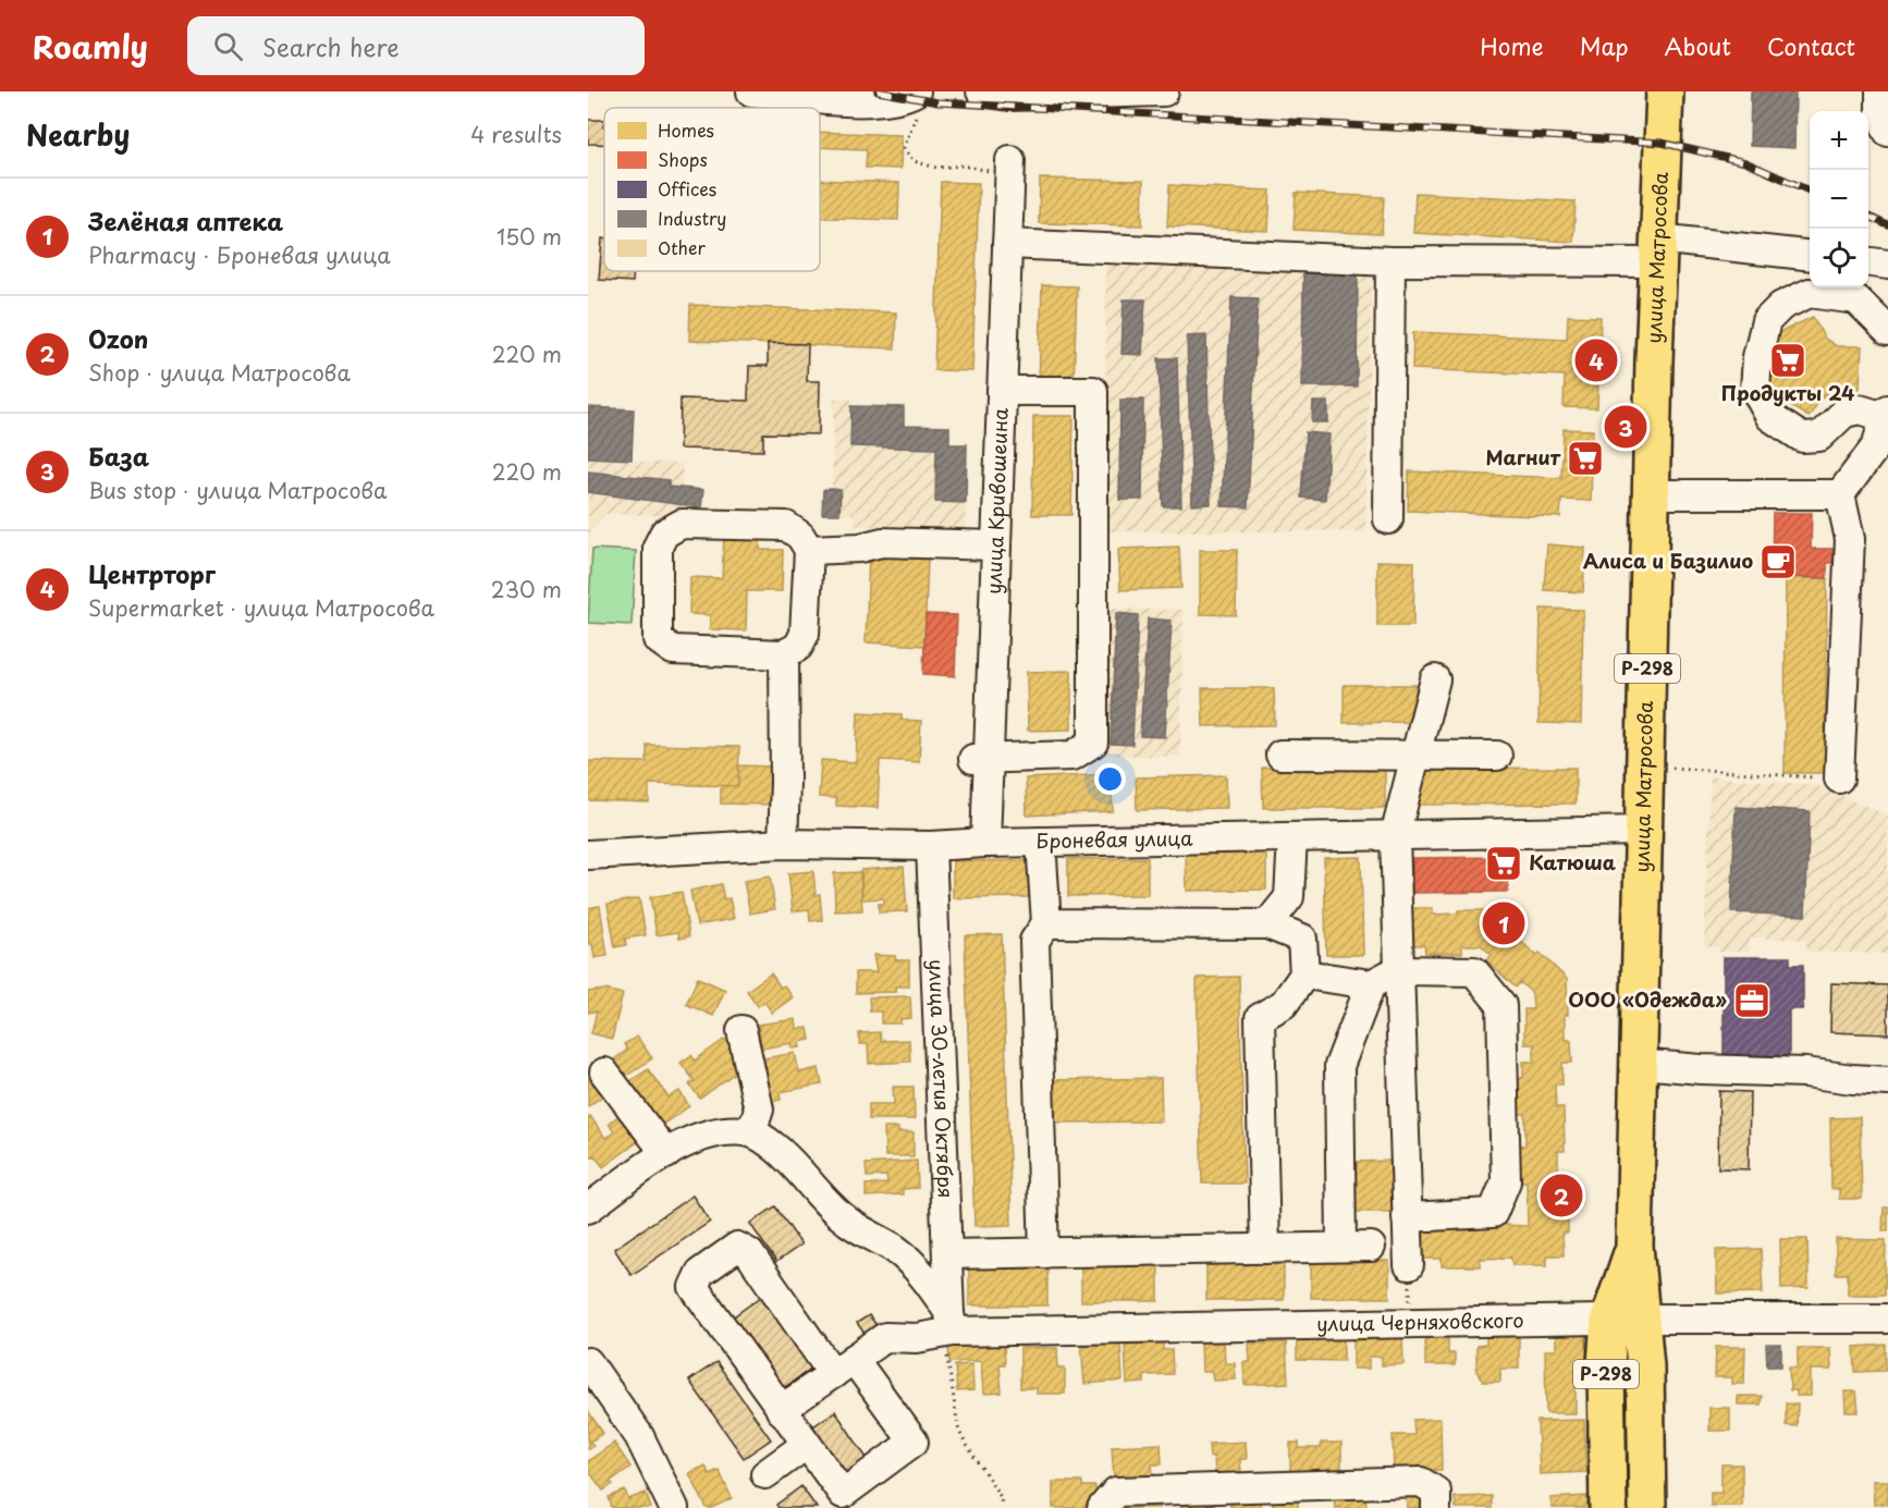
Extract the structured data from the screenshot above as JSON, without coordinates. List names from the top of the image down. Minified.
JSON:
{"streets":{"highway":["улица Матросова","Р-298"],"street":["улица Кривошеина","Броневая улица","улица 30-летия Октября","улица Черняховского"]},"crossings":[["улица Матросова","Броневая улица"],["улица Матросова","улица Черняховского"],["улица Кривошеина","Броневая улица"],["Броневая улица","улица 30-летия Октября"],["улица 30-летия Октября","улица Черняховского"]],"places":{"supermarket":["Продукты 24","Магнит","Катюша"],"cafe":["Алиса и Базилио"],"office":["ООО «Одежда»"]},"legend":["Homes","Shops","Offices","Industry","Other"],"page":{"header":"Roamly","search":"Search here","nav":["Home","Map","About","Contact"],"heading":["Nearby","4 results"],"map_buttons":["+","−"],"list":[{"mark":"1","name":"Зелёная аптека","note":"Pharmacy · Броневая улица","value":"150 m"},{"mark":"2","name":"Ozon","note":"Shop · улица Матросова","value":"220 m"},{"mark":"3","name":"База","note":"Bus stop · улица Матросова","value":"220 m"},{"mark":"4","name":"Центрторг","note":"Supermarket · улица Матросова","value":"230 m"}],"pins":["4","3","1","2"]}}
